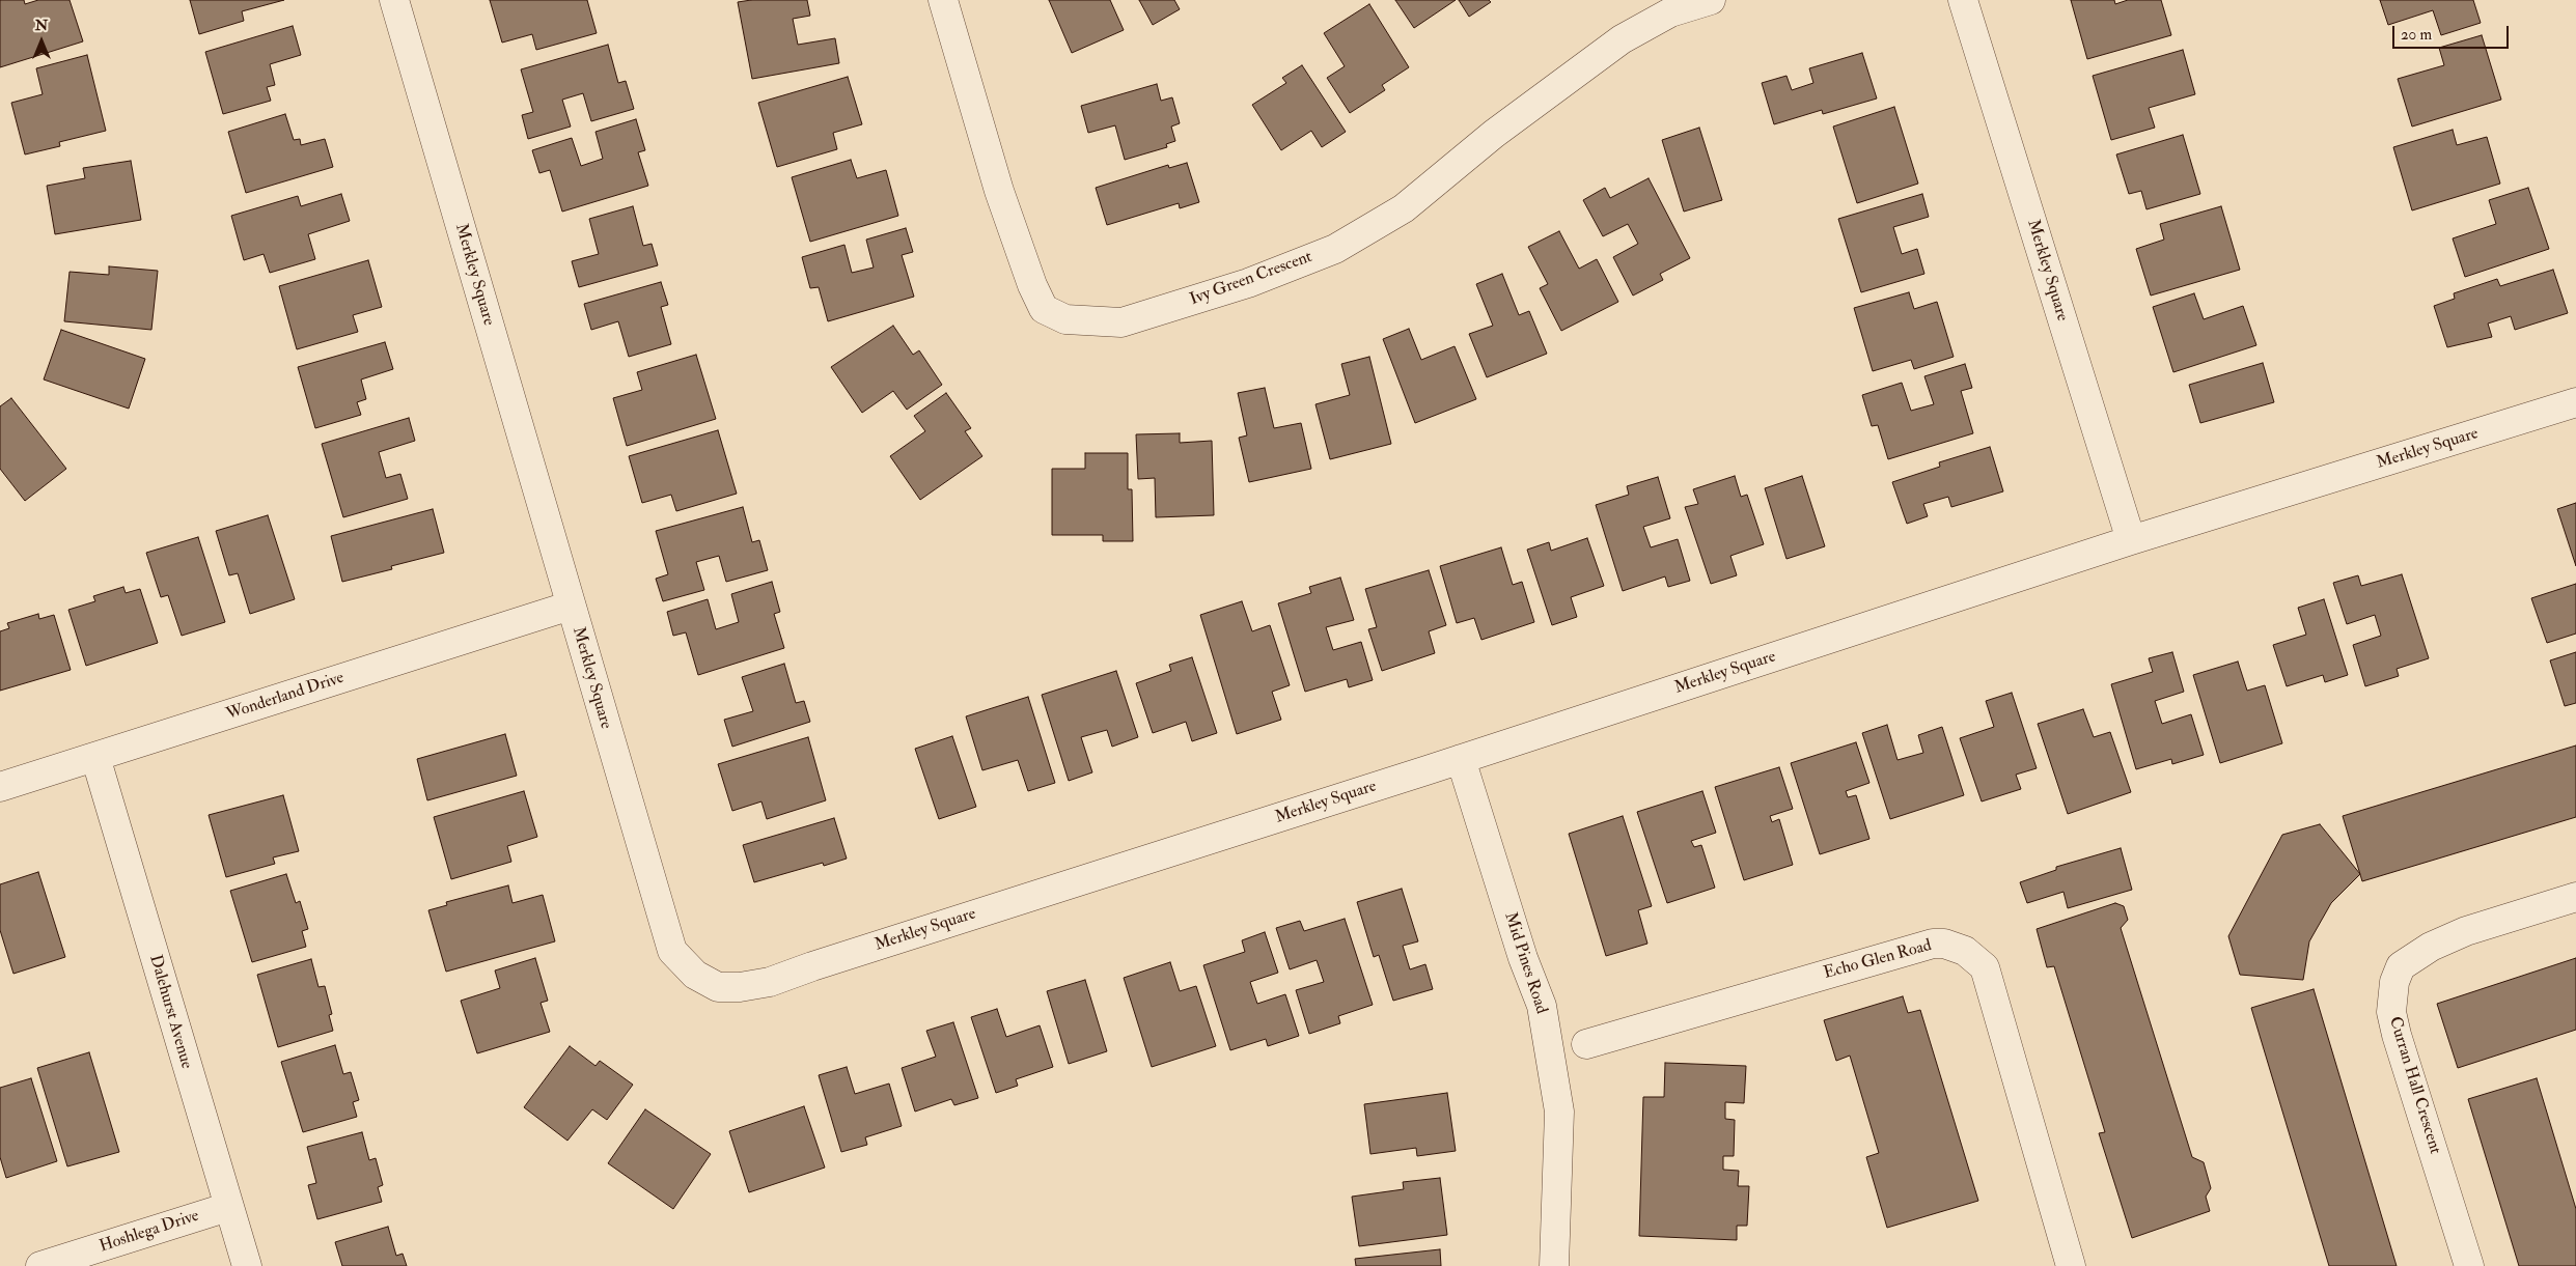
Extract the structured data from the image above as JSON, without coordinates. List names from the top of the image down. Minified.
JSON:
{"streets":{"street":["Merkley Square","Ivy Green Crescent","Wonderland Drive","Echo Glen Road","Mid Pines Road","Dalehurst Avenue","Curran Hall Crescent","Hoshlega Drive"]},"crossings":[["Merkley Square","Wonderland Drive"],["Merkley Square","Mid Pines Road"],["Wonderland Drive","Dalehurst Avenue"],["Dalehurst Avenue","Hoshlega Drive"]],"scale_bar":"20 m","north":"top"}
